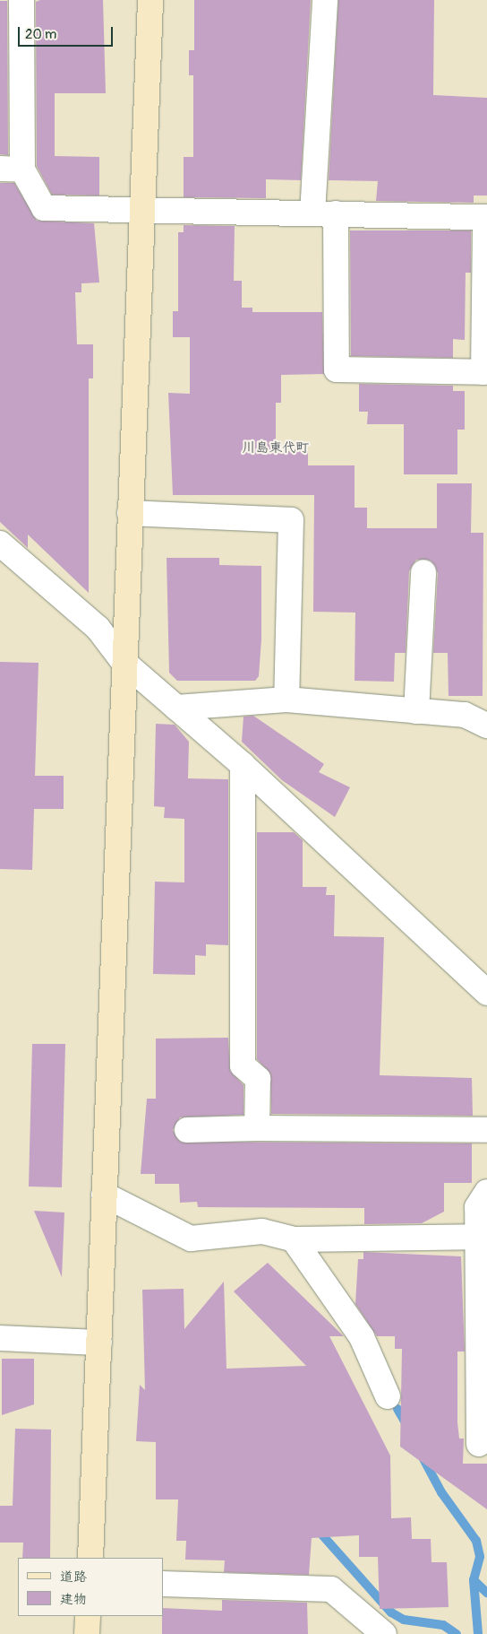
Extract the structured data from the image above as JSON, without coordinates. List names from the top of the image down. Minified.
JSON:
{"districts":["川島東代町"],"legend":["道路","建物"],"scale_bar":"20 m"}
